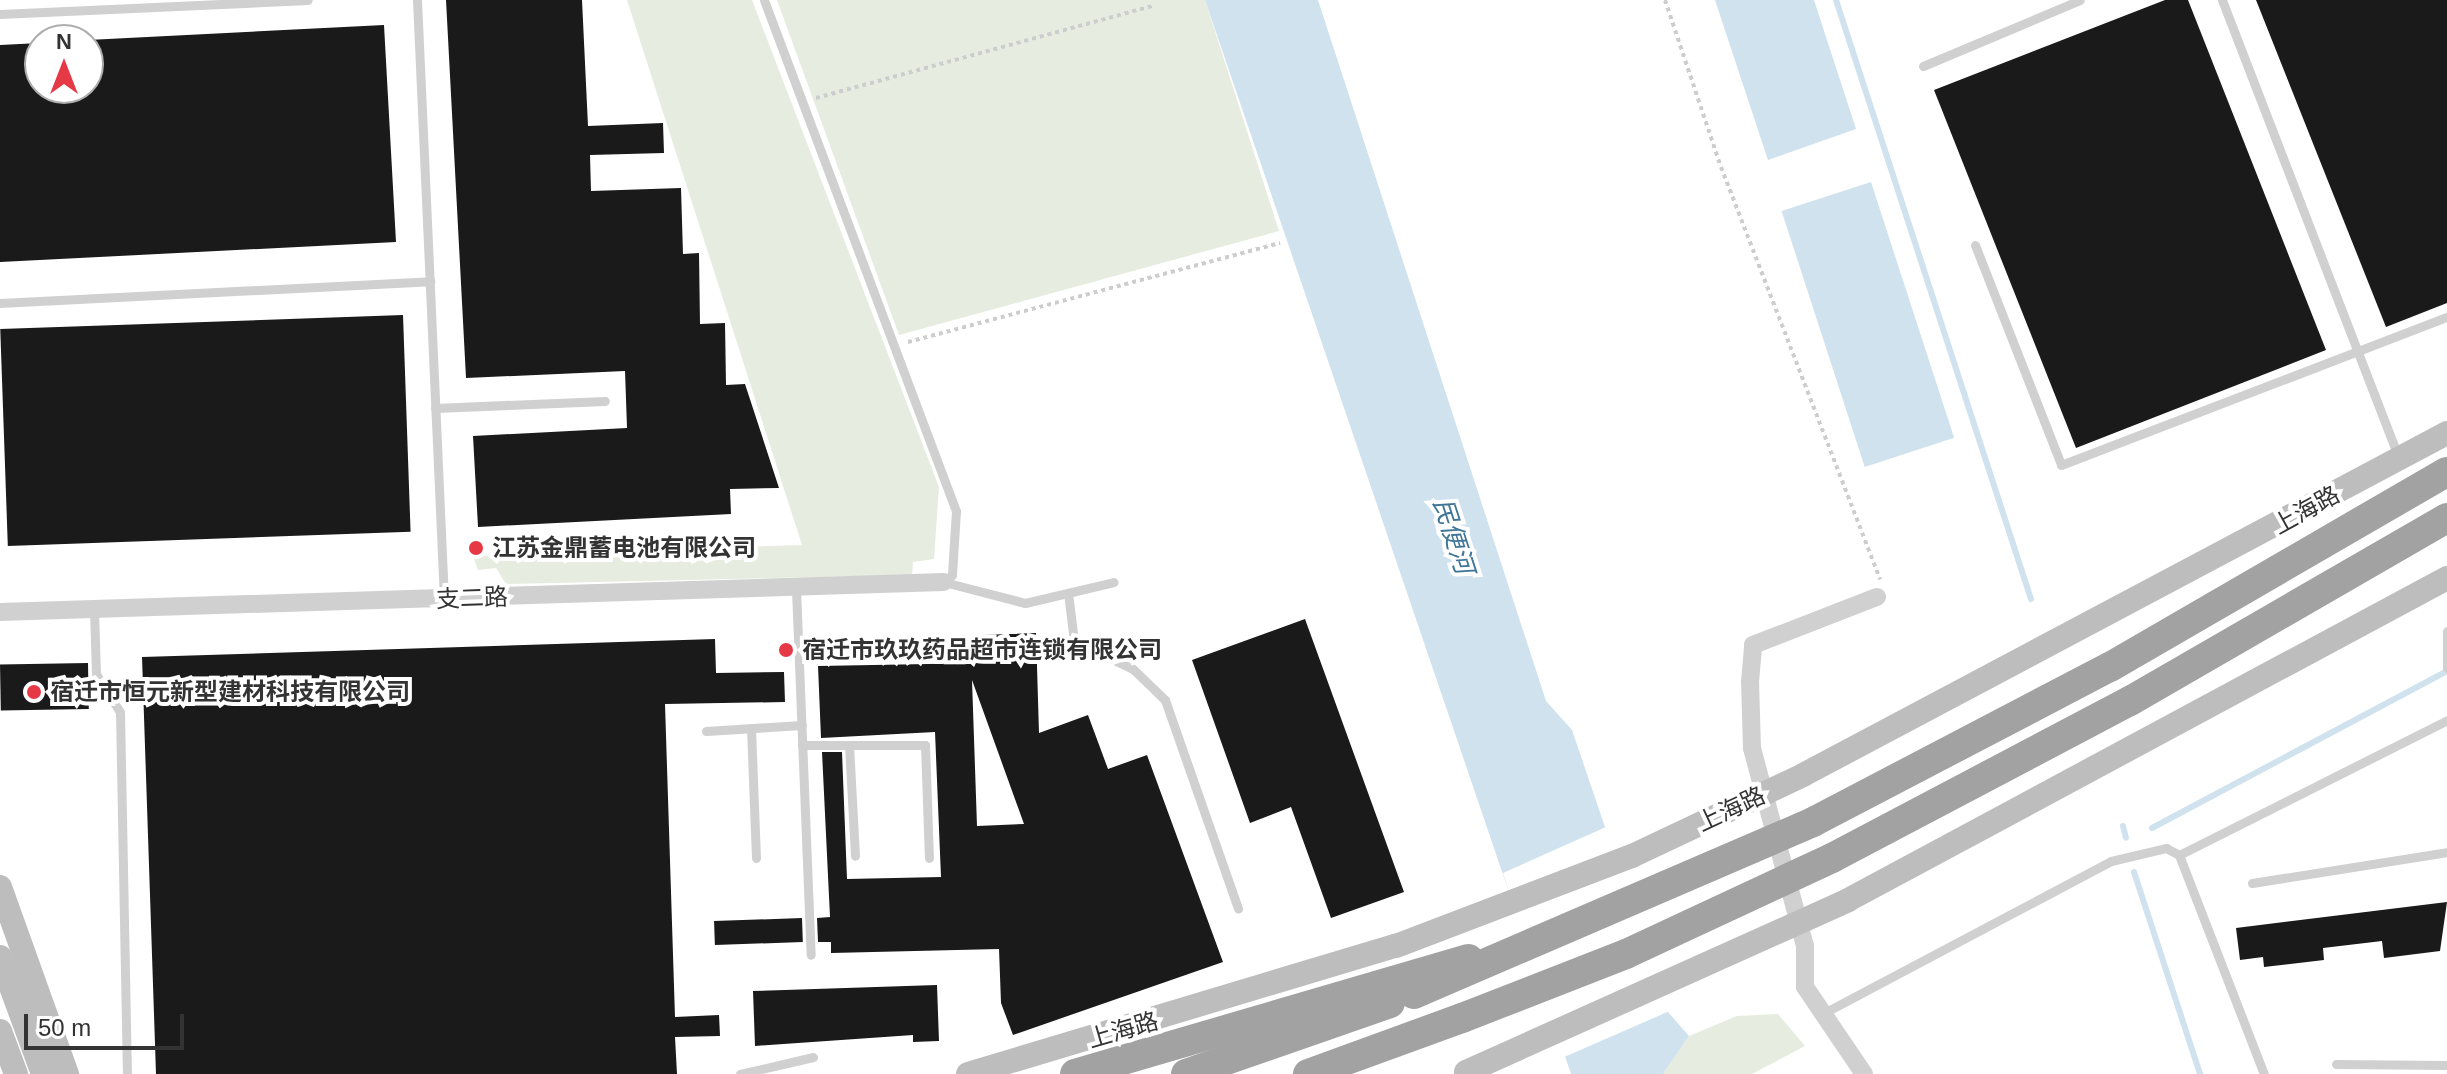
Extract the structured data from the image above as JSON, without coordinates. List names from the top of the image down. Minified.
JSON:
{"streets":{"highway":["上海路"],"street":["支二路"]},"water":["民便河"],"places":["江苏金鼎蓄电池有限公司","宿迁市玖玖药品超市连锁有限公司","宿迁市恒元新型建材科技有限公司"],"scale_bar":"50 m","north":"top"}
